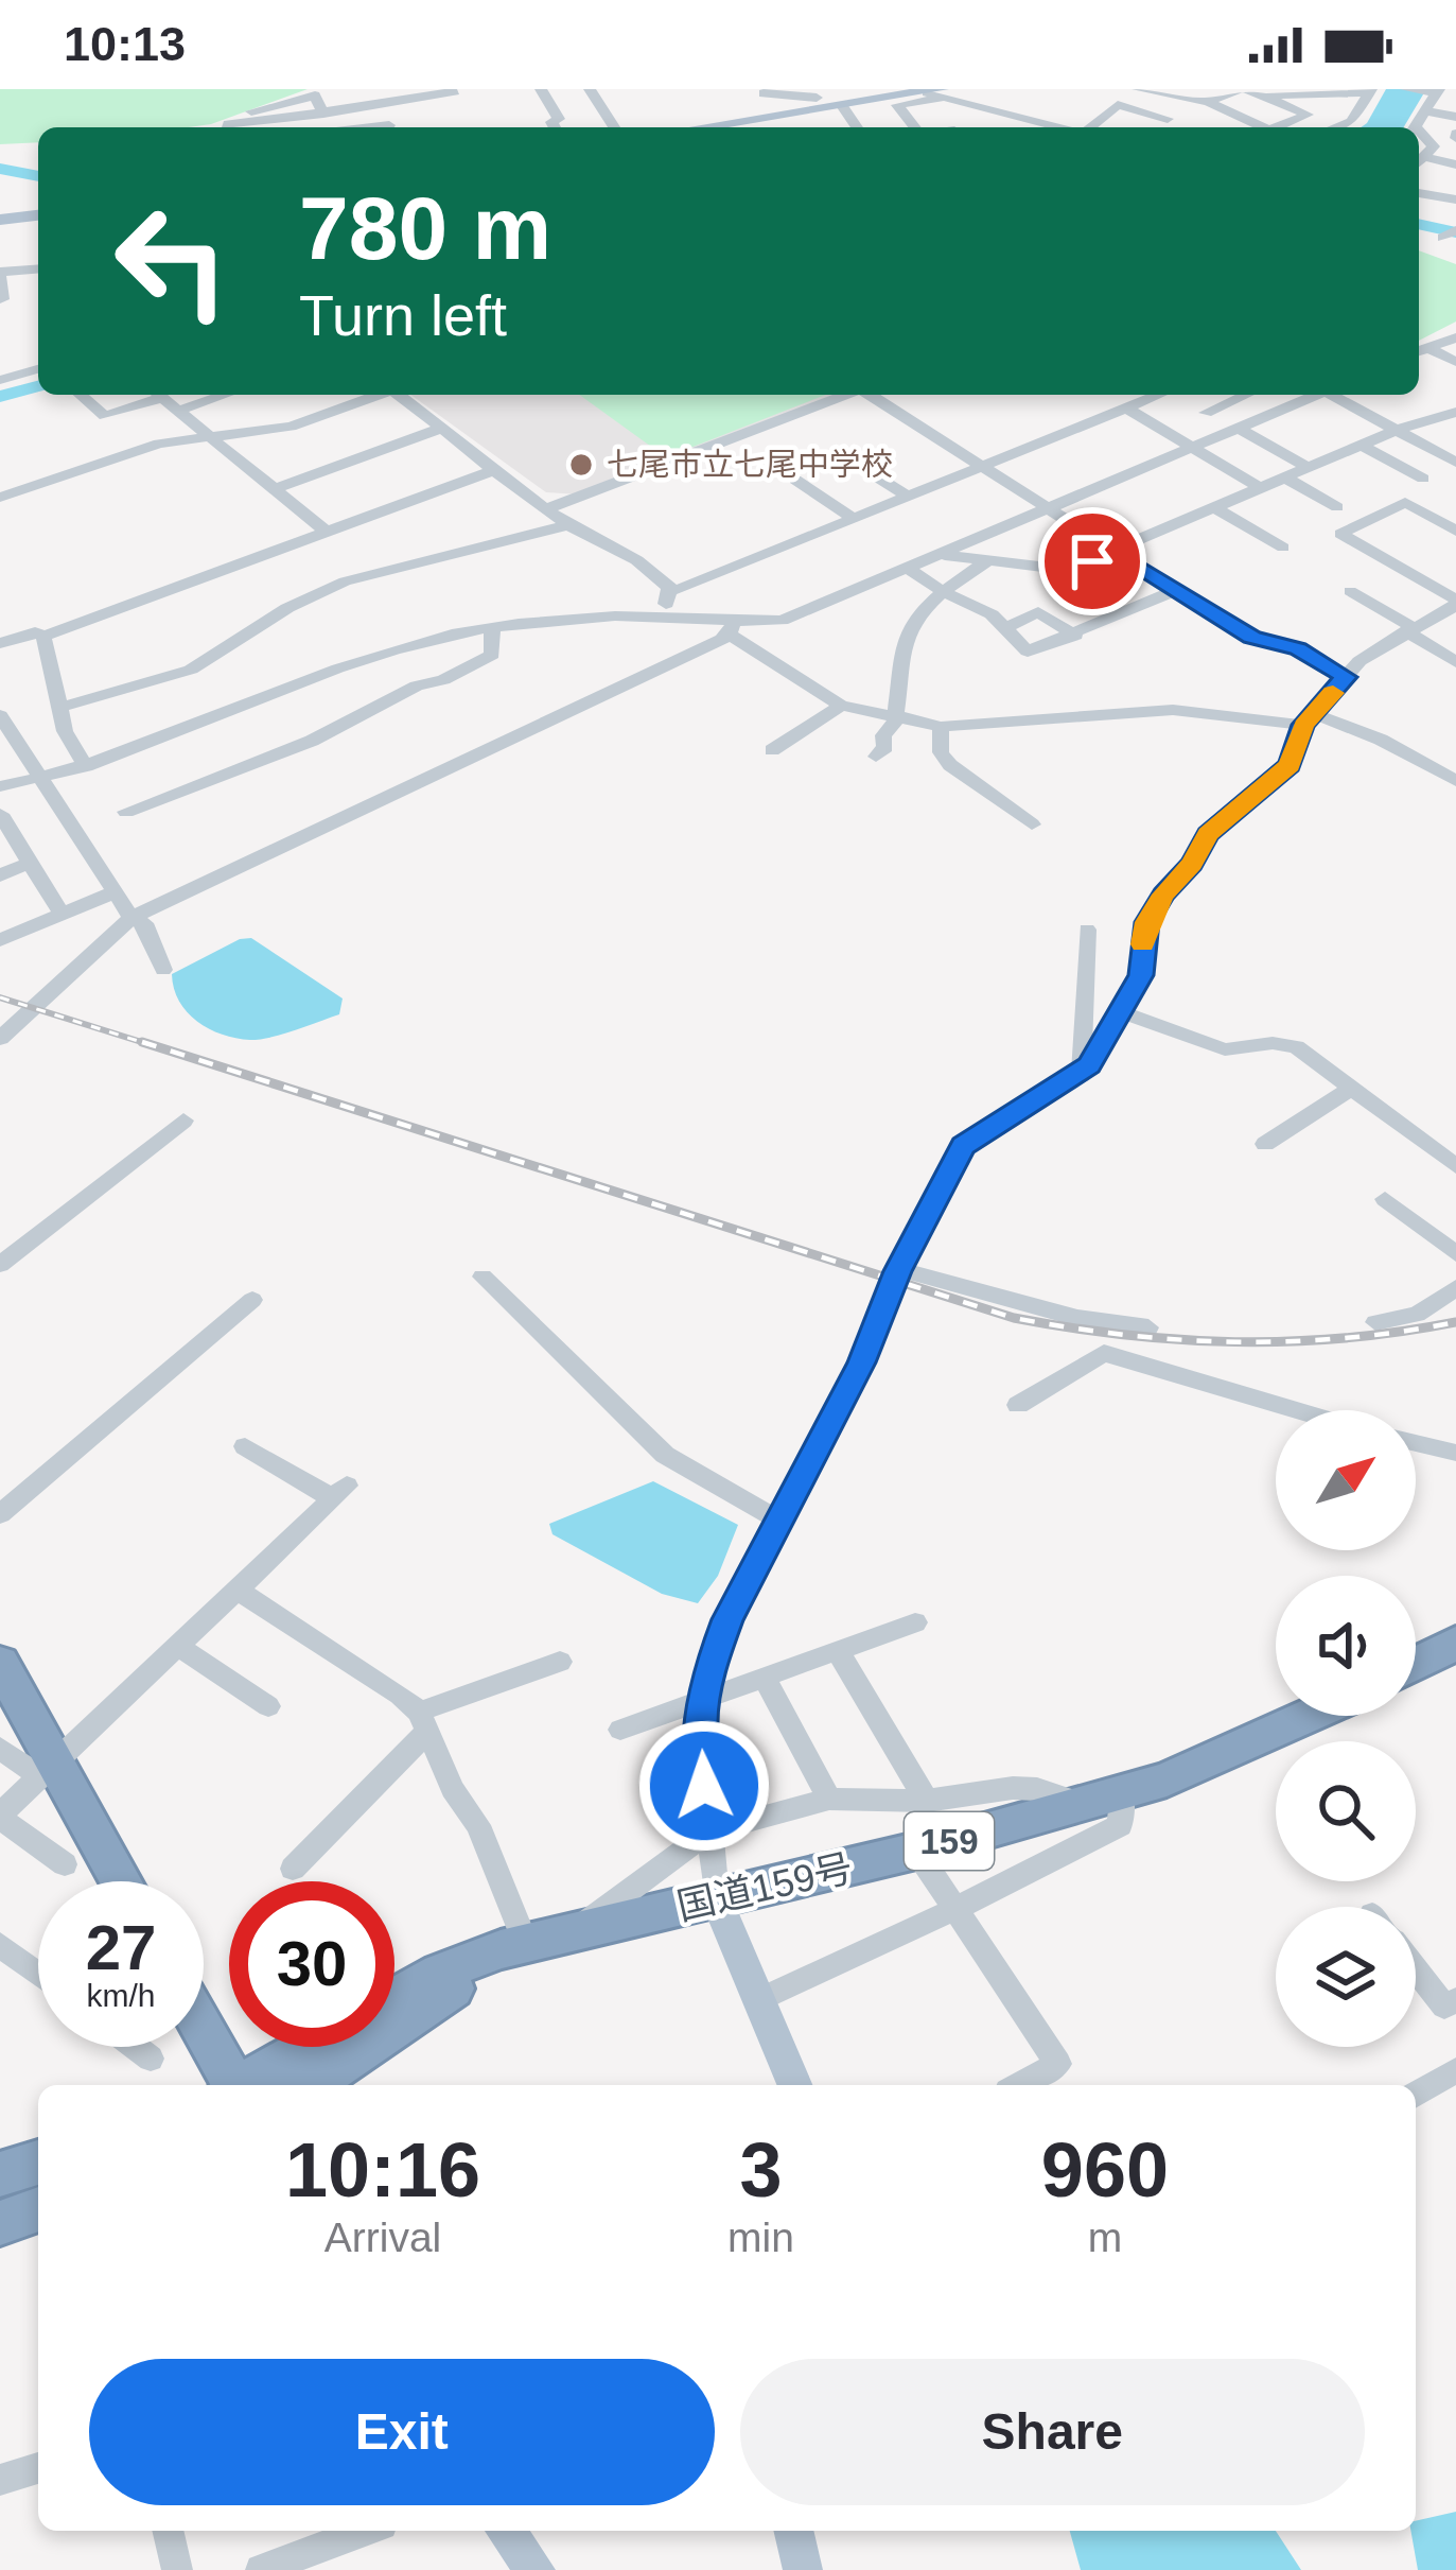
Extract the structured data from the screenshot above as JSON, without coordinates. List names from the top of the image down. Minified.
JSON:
{"streets":{"highway":["159","国道159号"]},"places":["七尾市立七尾中学校"],"north":"top right","page":{"status":"10:13","turn":["780 m","Turn left"],"speed":"27 km/h","limit":"30","eta":["10:16","Arrival","3","min","960","m"],"buttons":["Exit","Share"]}}
